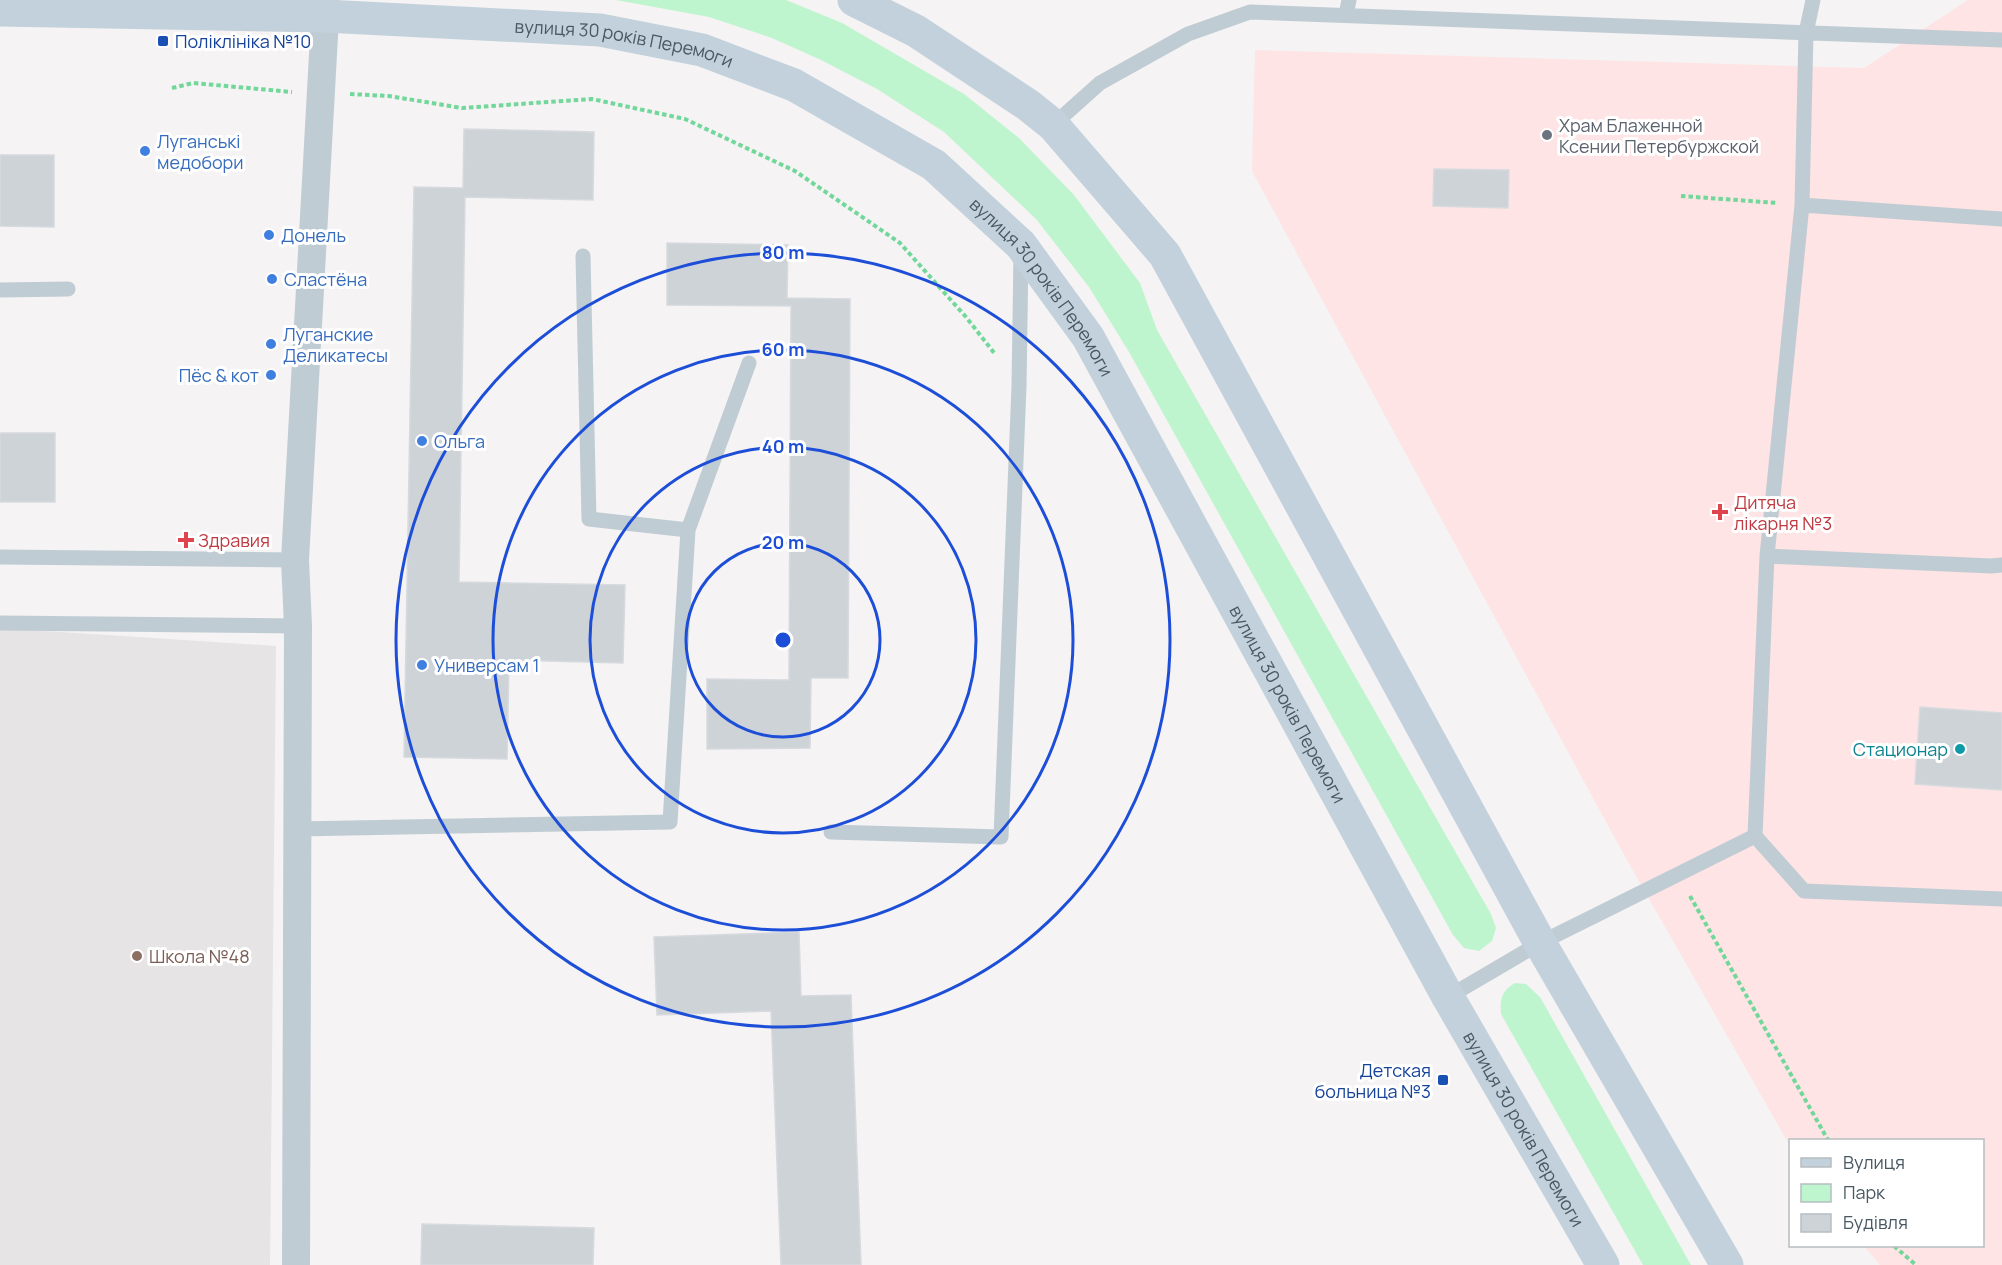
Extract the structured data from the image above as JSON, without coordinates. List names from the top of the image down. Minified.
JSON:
{"streets":{"street":["вулиця 30 років Перемоги"]},"places":{"transit":["Поліклініка №10","Детская больница №3"],"other":["Храм Блаженной Ксении Петербуржской","Луганські медобори","Донель","Сластёна","Луганские Деликатесы","Пёс & кот","Ольга","Универсам 1","Стационар","Школа №48"],"health":["Дитяча лікарня №3","Здравия"]},"legend":["Вулиця","Парк","Будівля"],"rings":["80 m","60 m","40 m","20 m"]}
